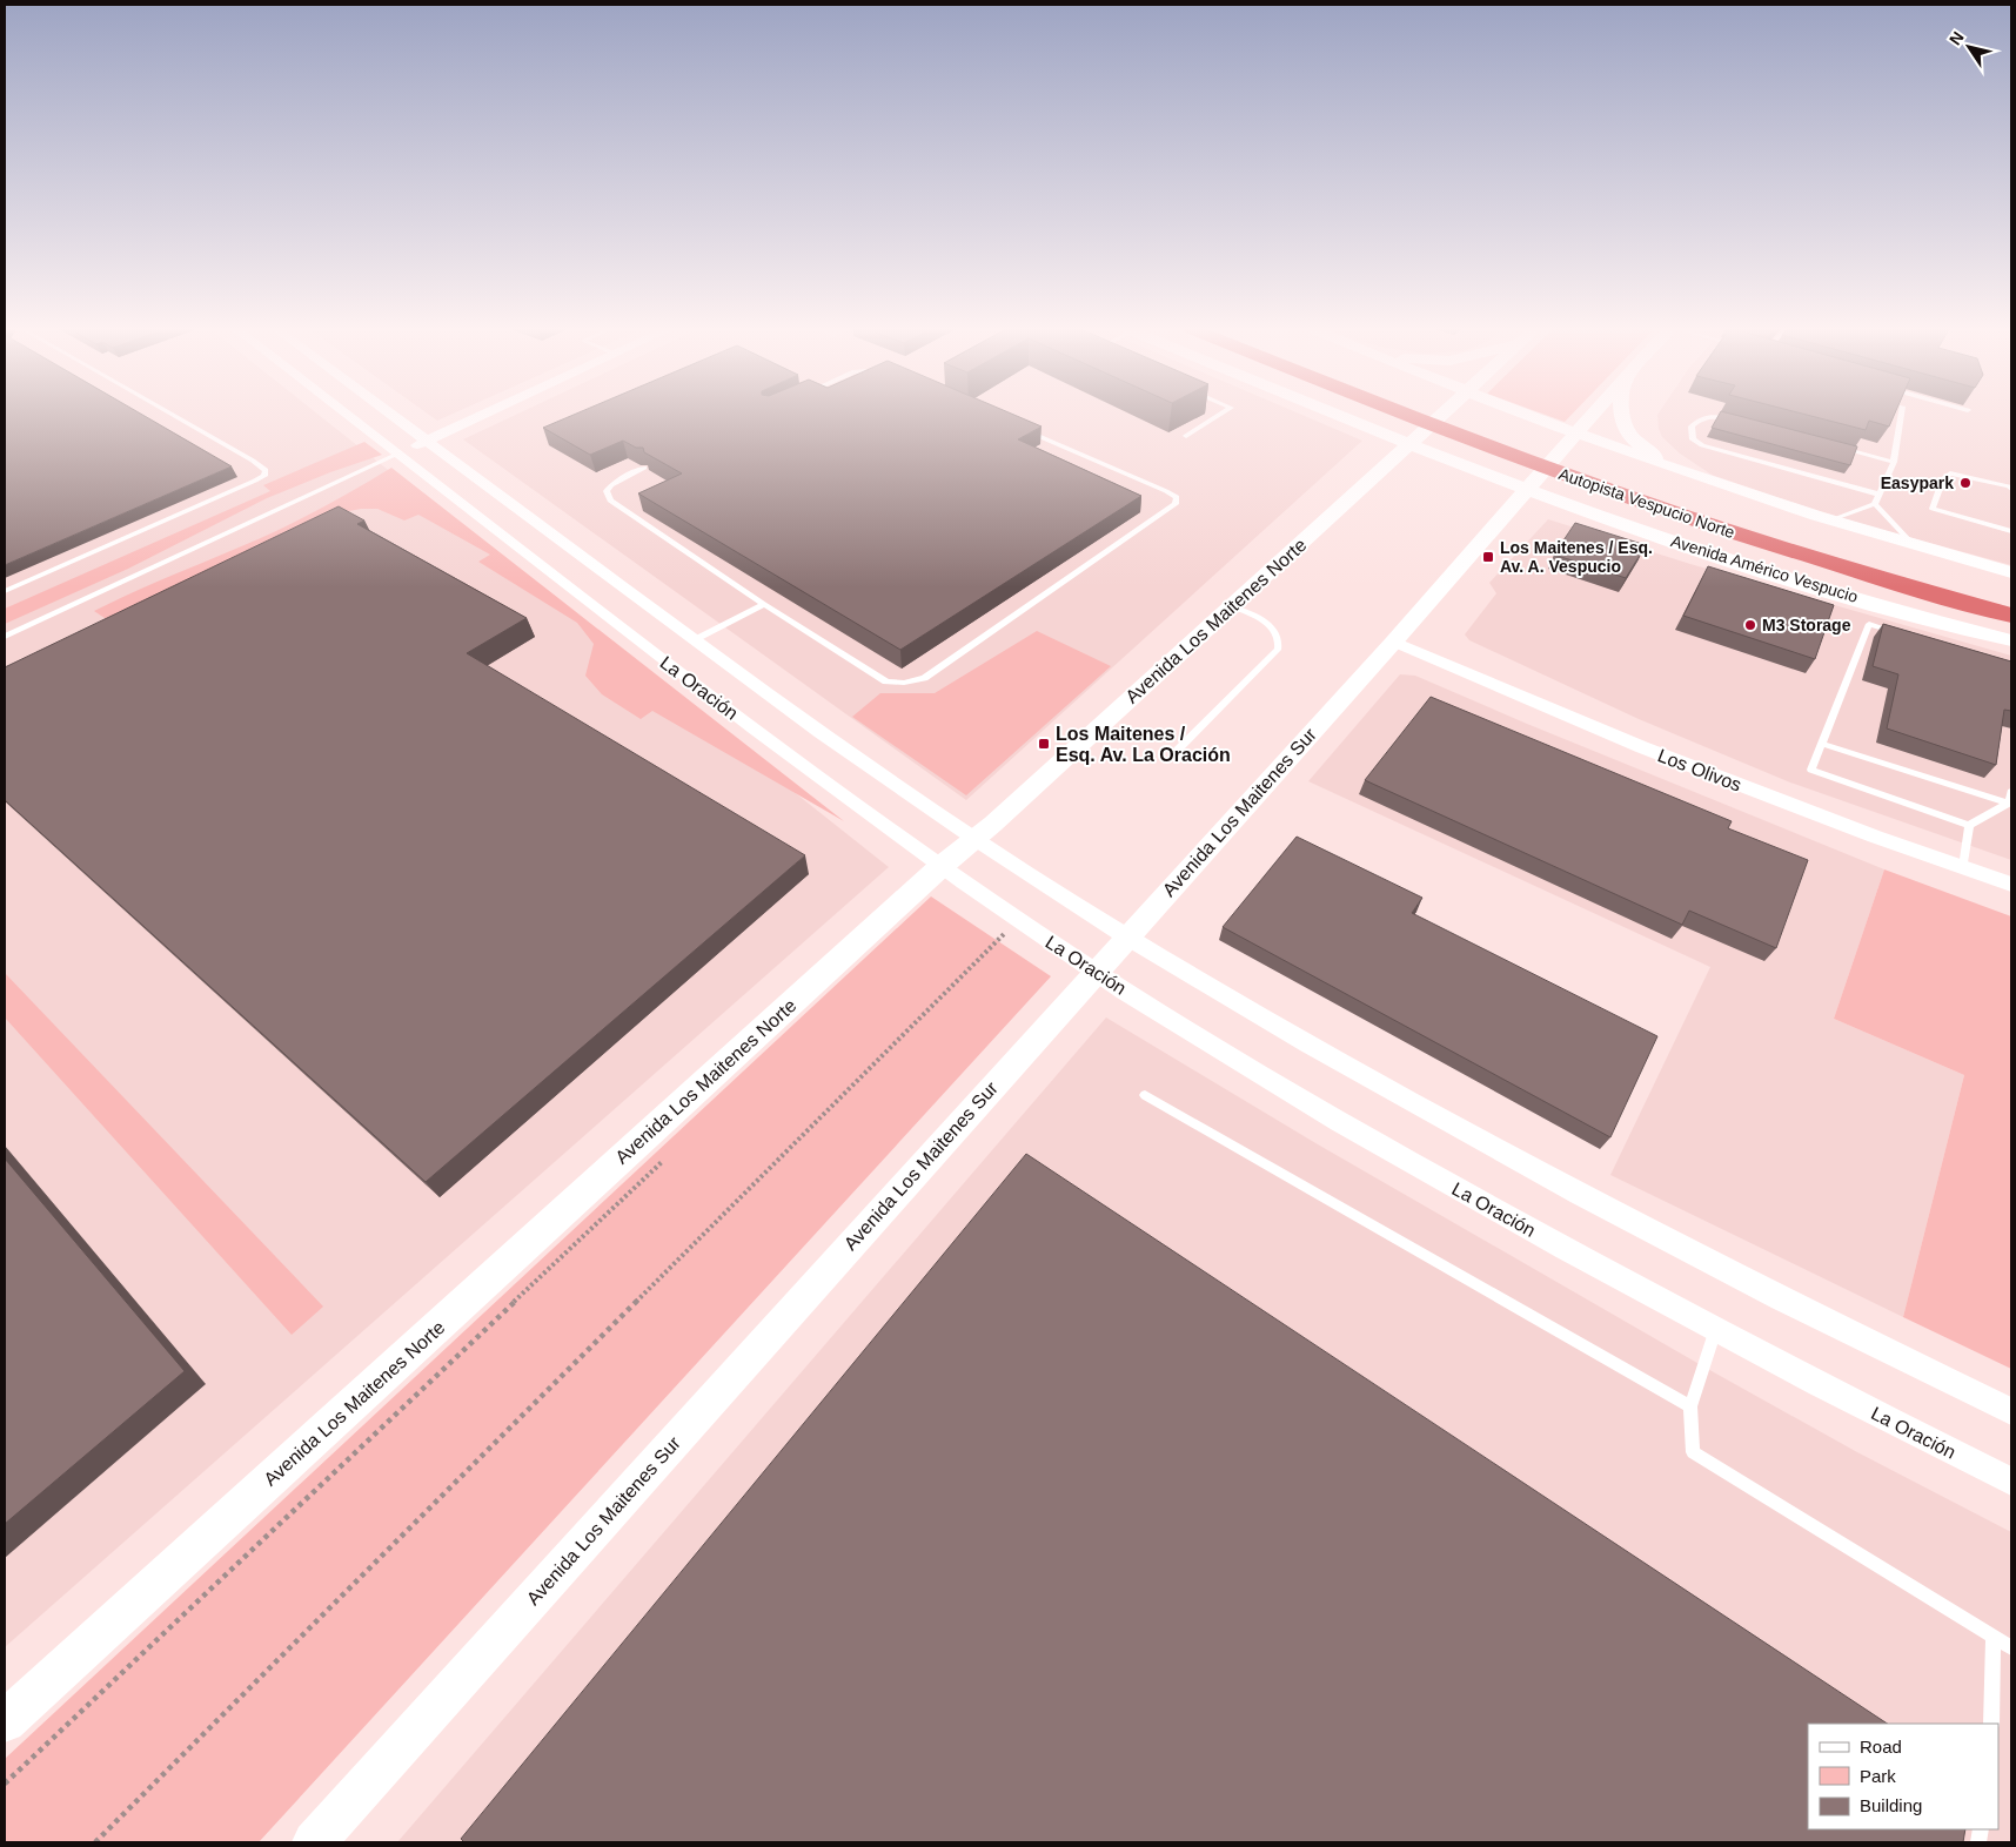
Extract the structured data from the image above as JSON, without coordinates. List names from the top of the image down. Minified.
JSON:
{"streets":{"highway":["Autopista Vespucio Norte"],"street":["Avenida Américo Vespucio","Avenida Los Maitenes Norte","La Oración","Los Olivos","Avenida Los Maitenes Sur"]},"crossings":[["Avenida Américo Vespucio","Avenida Los Maitenes Norte"],["Avenida Américo Vespucio","Avenida Los Maitenes Sur"],["Avenida Los Maitenes Norte","La Oración"],["La Oración","Avenida Los Maitenes Sur"],["Los Olivos","Avenida Los Maitenes Sur"]],"places":{"other":["Easypark","M3 Storage"],"transit":["Los Maitenes / Esq. Av. A. Vespucio","Los Maitenes / Esq. Av. La Oración"]},"legend":["Road","Park","Building"],"north":"top left"}
